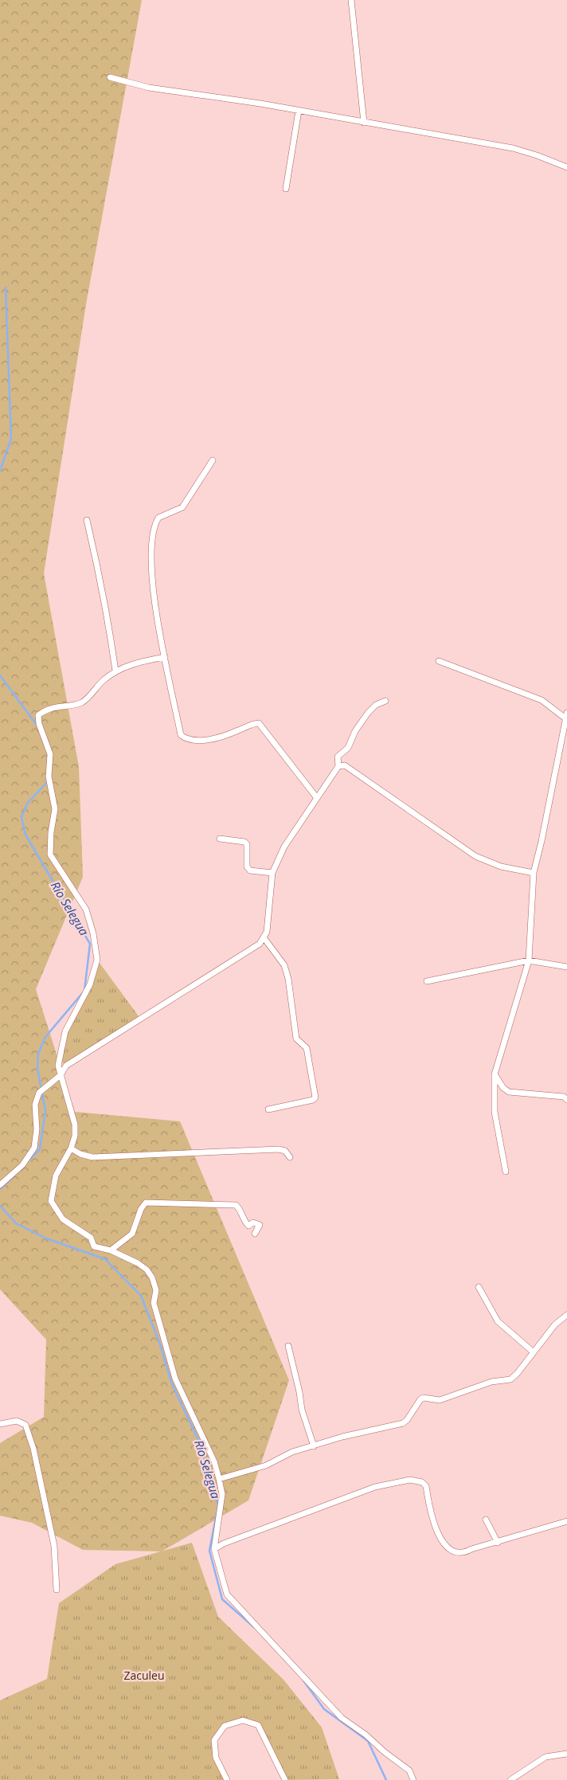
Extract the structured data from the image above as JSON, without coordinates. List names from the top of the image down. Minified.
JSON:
{"water":["Río Selegua"],"parks":["Zaculeu"]}
